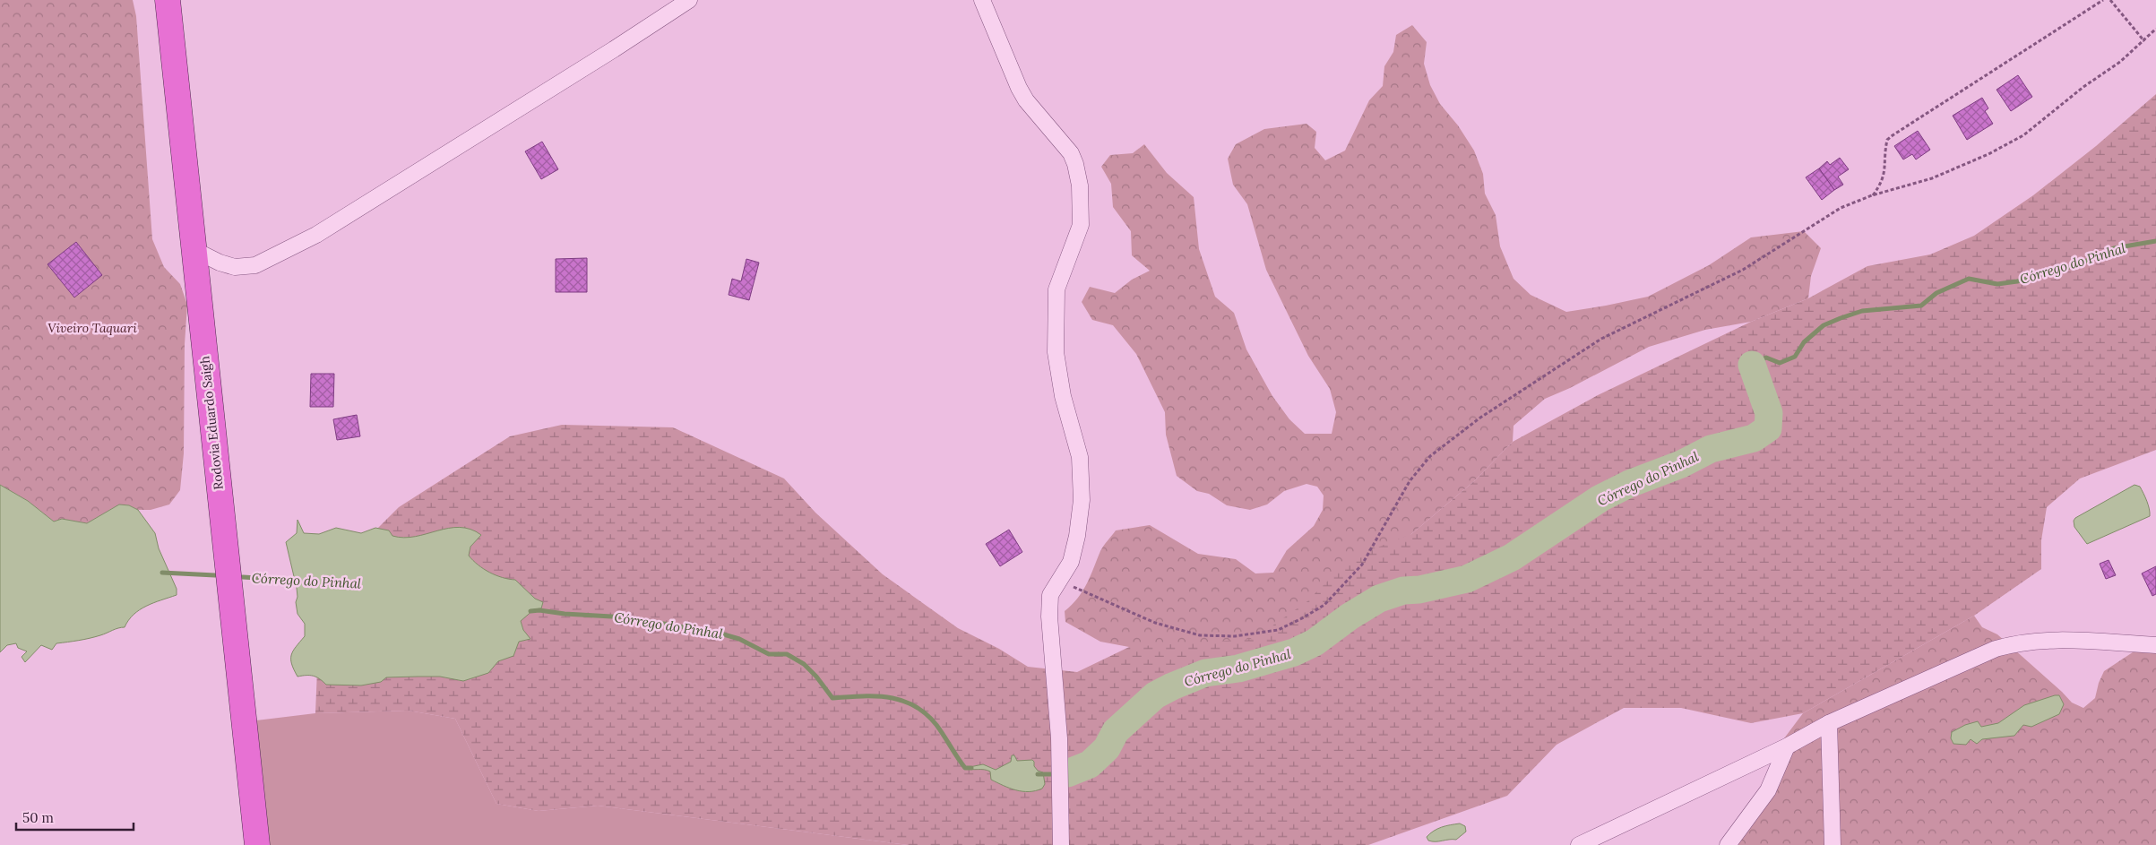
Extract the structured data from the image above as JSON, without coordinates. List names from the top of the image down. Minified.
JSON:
{"streets":{"highway":["Rodovia Eduardo Saigh"]},"water":["Córrego do Pinhal"],"parks":["Viveiro Taquari"],"scale_bar":"50 m"}
